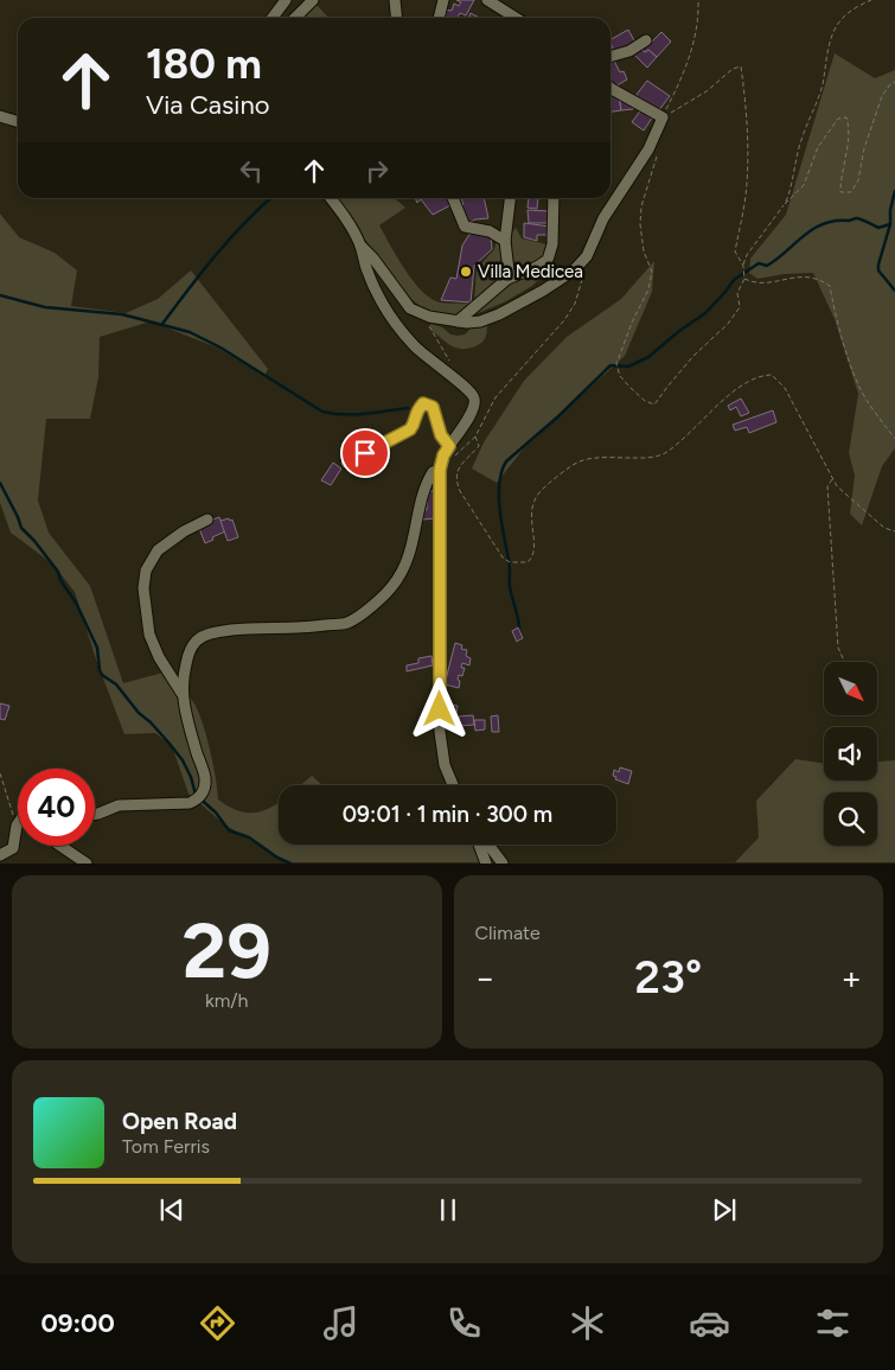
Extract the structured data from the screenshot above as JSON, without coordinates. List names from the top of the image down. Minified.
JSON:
{"places":["Villa Medicea"],"north":"bottom right","page":{"turn":["180 m","Via Casino"],"limit":"40","trip":"09:01 · 1 min · 300 m","tile":[["29","km/h"],"Climate"],"heat":["−","23°","+"],"song":["Open Road","Tom Ferris"],"tabs":"09:00"}}
